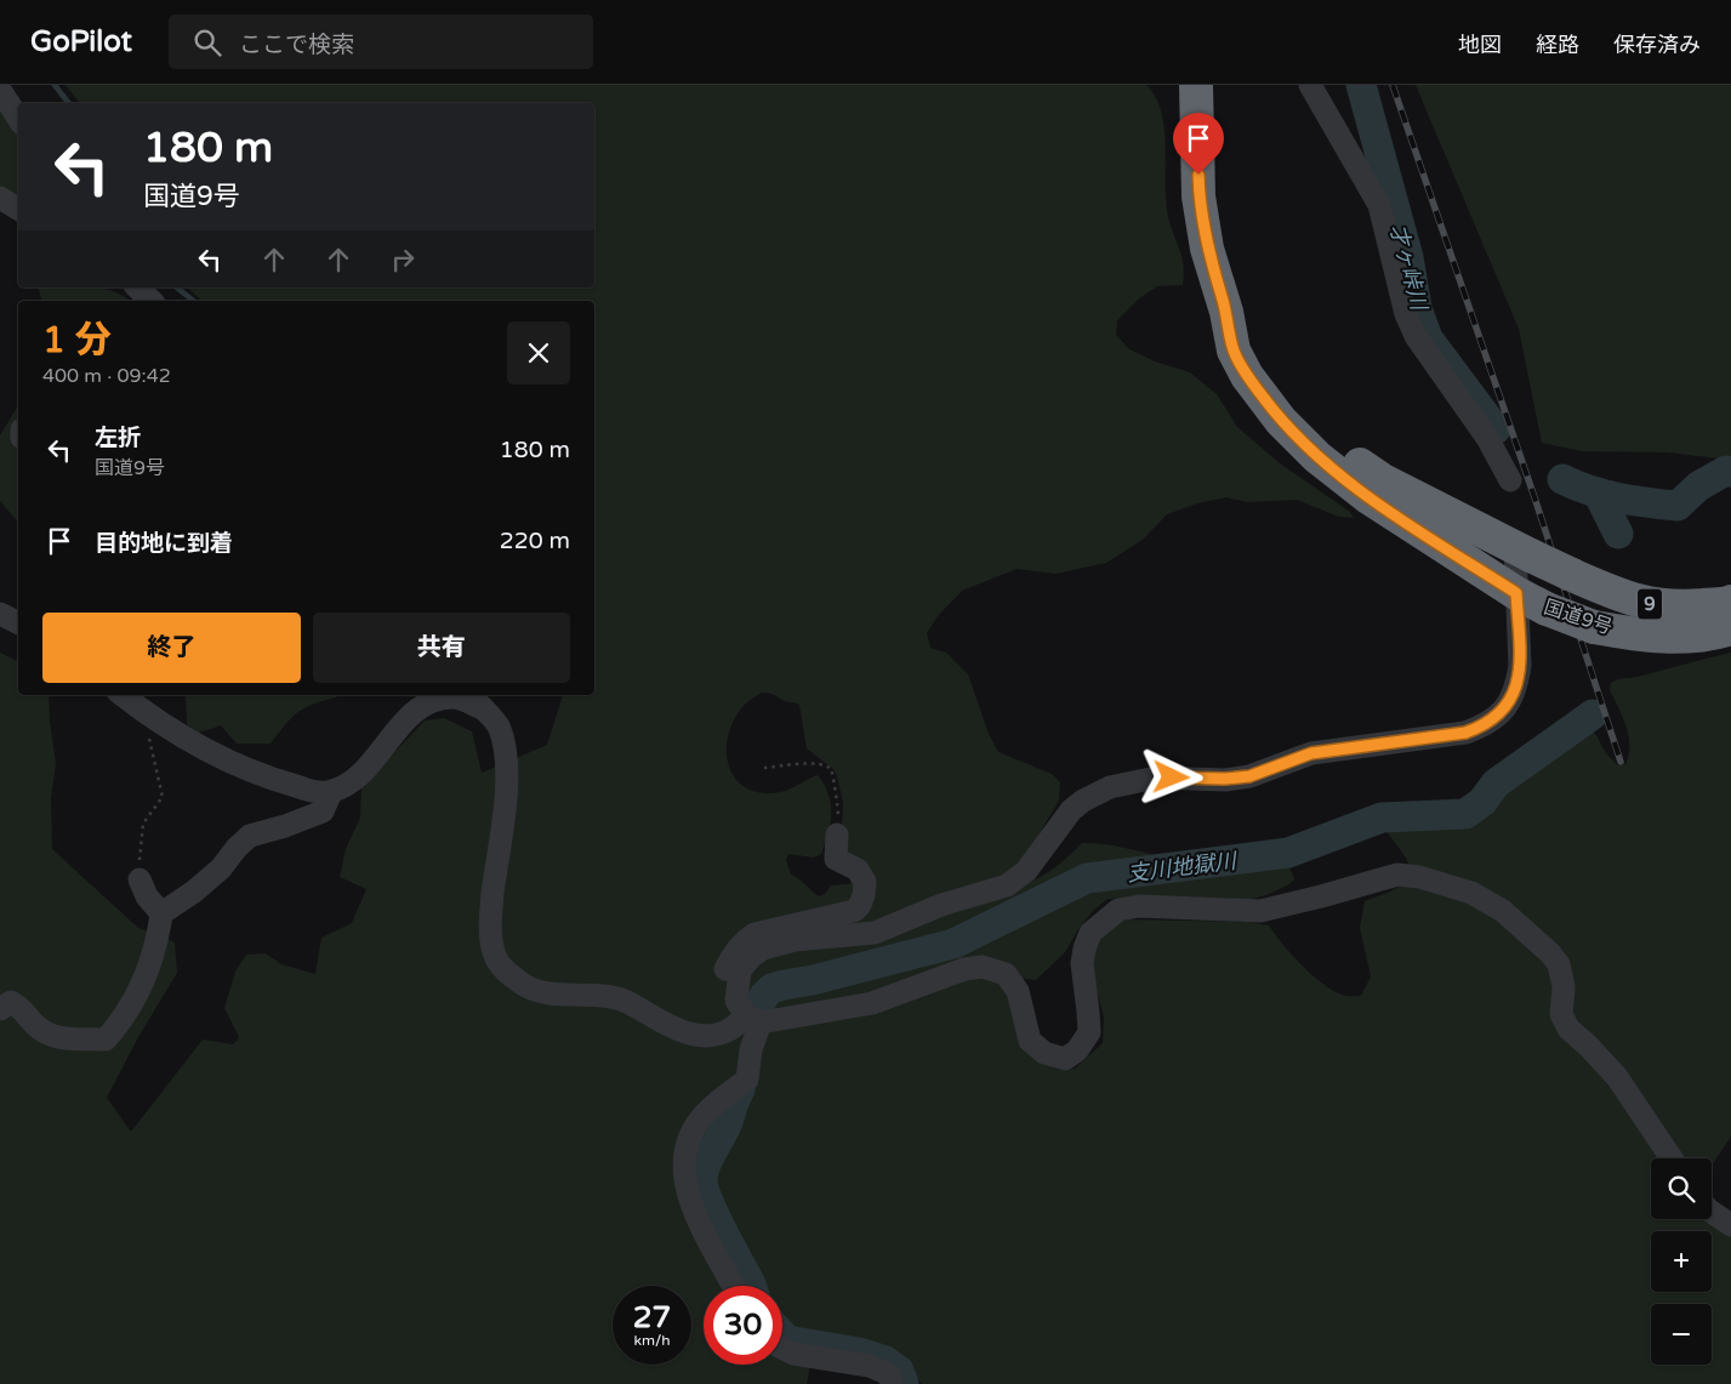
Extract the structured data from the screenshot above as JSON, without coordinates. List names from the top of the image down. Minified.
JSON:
{"streets":{"highway":["9","国道9号"]},"water":["才ヶ峠川","支川地獄川"],"page":{"header":"GoPilot","search":"ここで検索","nav":["地図","経路","保存済み"],"turn":["180 m","国道9号"],"heading":["1 分","400 m · 09:42"],"list":[{"name":"左折","note":"国道9号","value":"180 m"},{"name":"目的地に到着","value":"220 m"}],"buttons":["終了","共有"],"map_buttons":["+","−"],"speed":"27 km/h","limit":"30"}}
